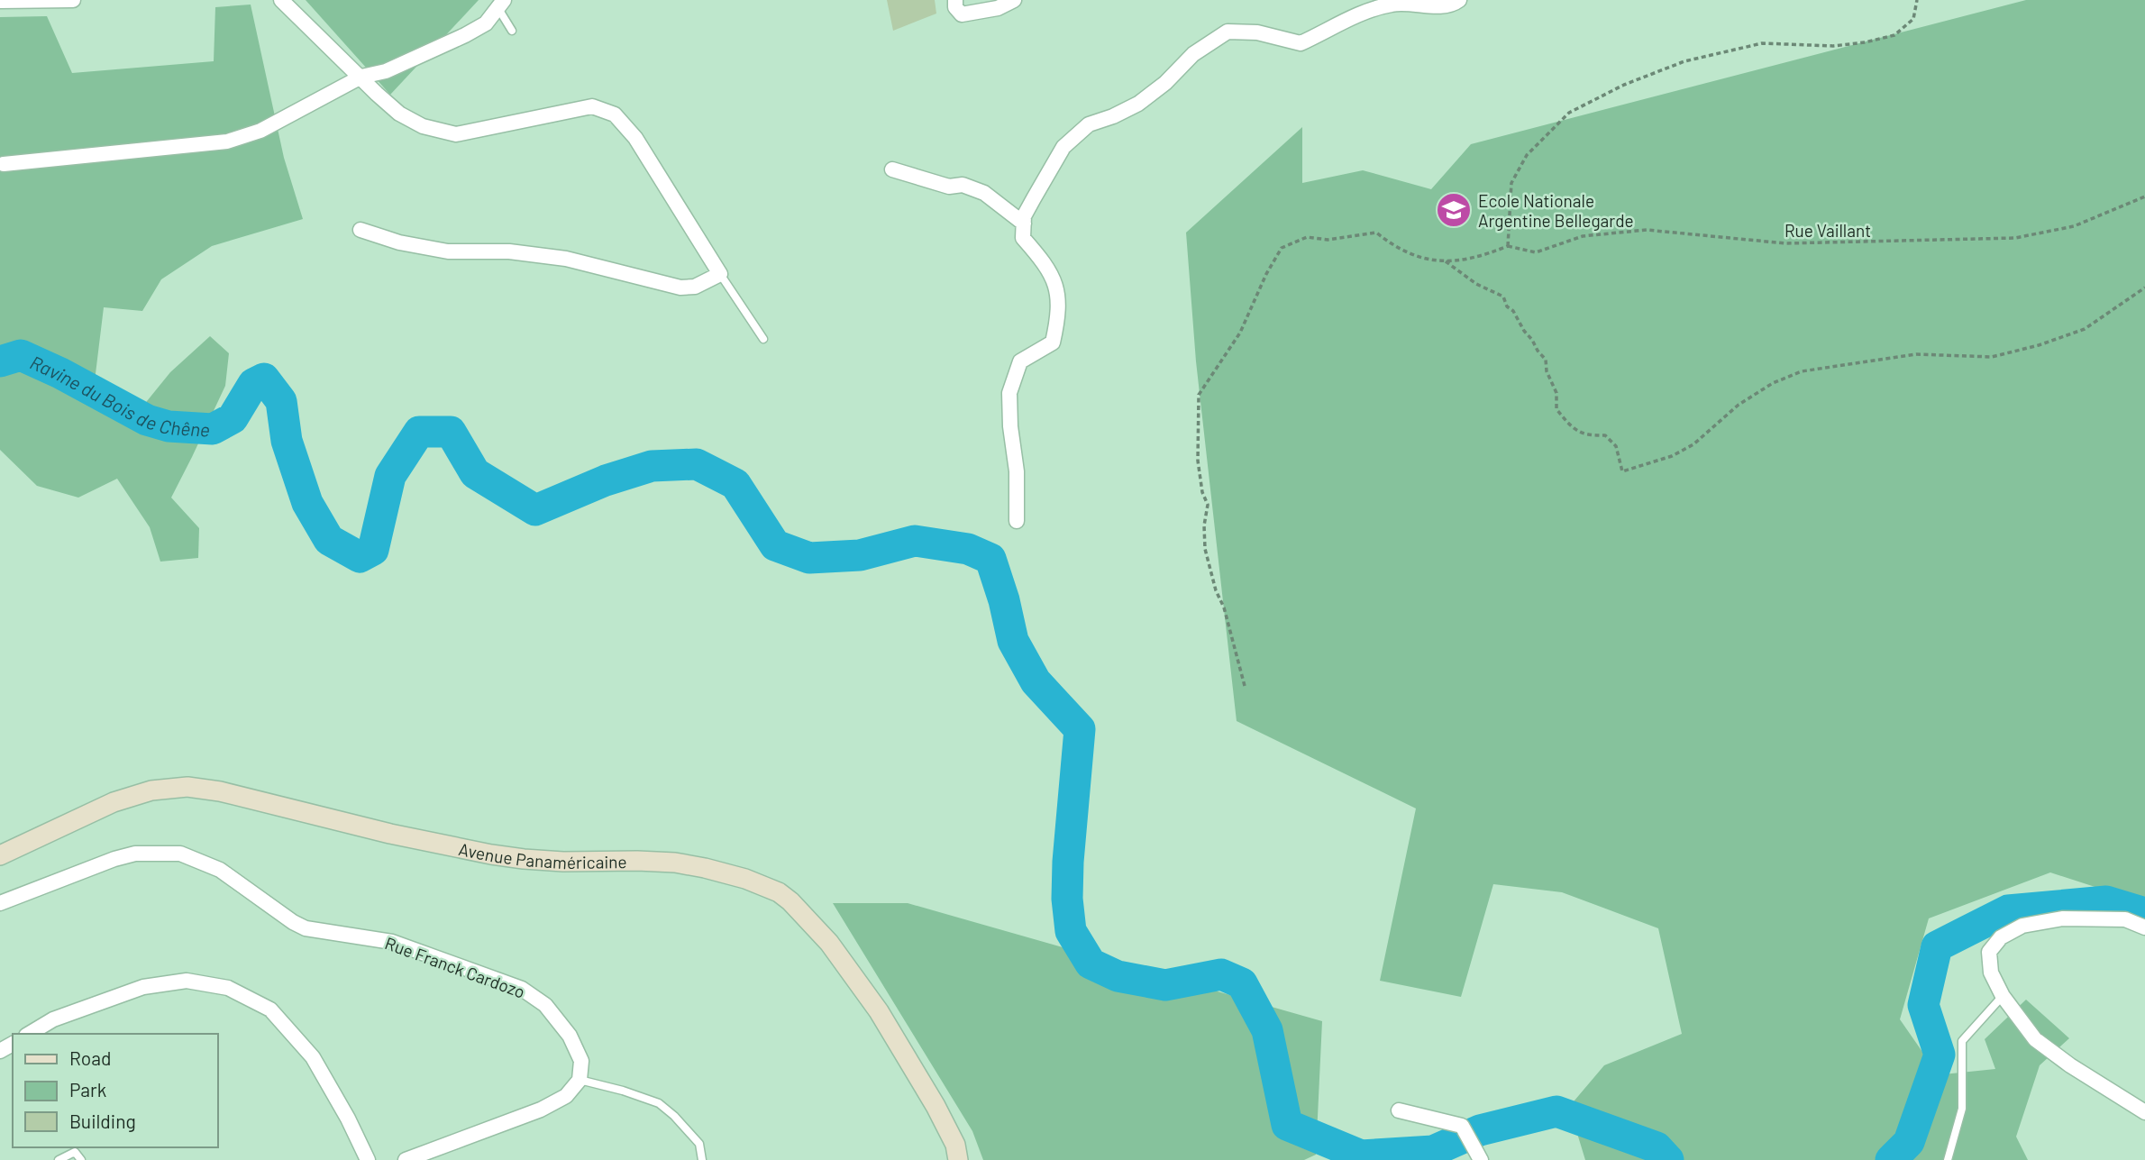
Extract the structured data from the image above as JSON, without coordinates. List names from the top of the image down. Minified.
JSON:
{"streets":{"main road":["Avenue Panaméricaine"],"street":["Rue Franck Cardozo"],"path":["Rue Vaillant"]},"water":["Ravine du Bois de Chêne"],"places":{"school or university":["Ecole Nationale Argentine Bellegarde"]},"legend":["Road","Park","Building"]}
